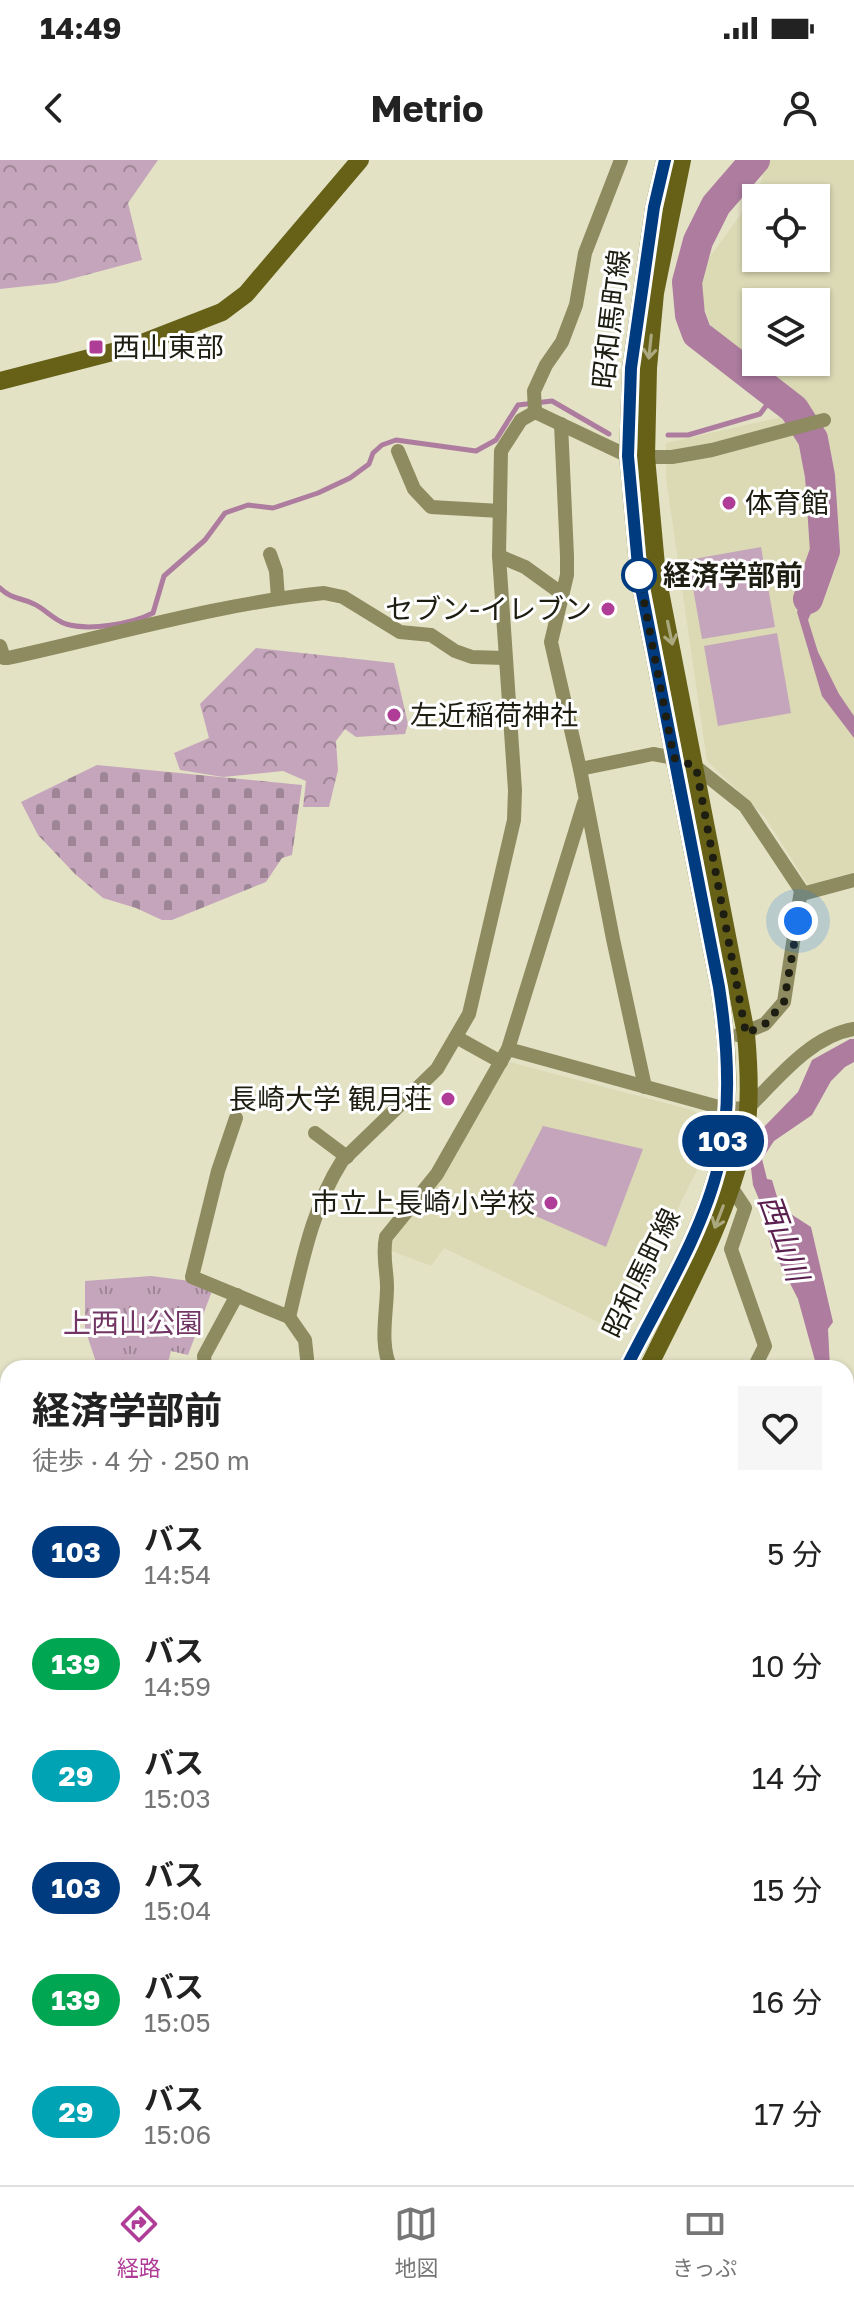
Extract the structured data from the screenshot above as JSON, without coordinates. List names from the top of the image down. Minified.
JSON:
{"streets":{"main road":["昭和馬町線"]},"water":["西山川"],"parks":["上西山公園"],"places":{"transit":["西山東部"],"other":["体育館","経済学部前","セブン-イレブン","左近稲荷神社","長崎大学 観月荘","市立上長崎小学校"]},"lines":["bus line 103"],"page":{"status":"14:49","header":"Metrio","on_map":"103","heading":["経済学部前","徒歩 · 4 分 · 250 m"],"list":[{"mark":"103","name":"バス","note":"14:54","value":"5 分"},{"mark":"139","name":"バス","note":"14:59","value":"10 分"},{"mark":"29","name":"バス","note":"15:03","value":"14 分"},{"mark":"103","name":"バス","note":"15:04","value":"15 分"},{"mark":"139","name":"バス","note":"15:05","value":"16 分"},{"mark":"29","name":"バス","note":"15:06","value":"17 分"}],"tabs":["経路","地図","きっぷ"]}}
